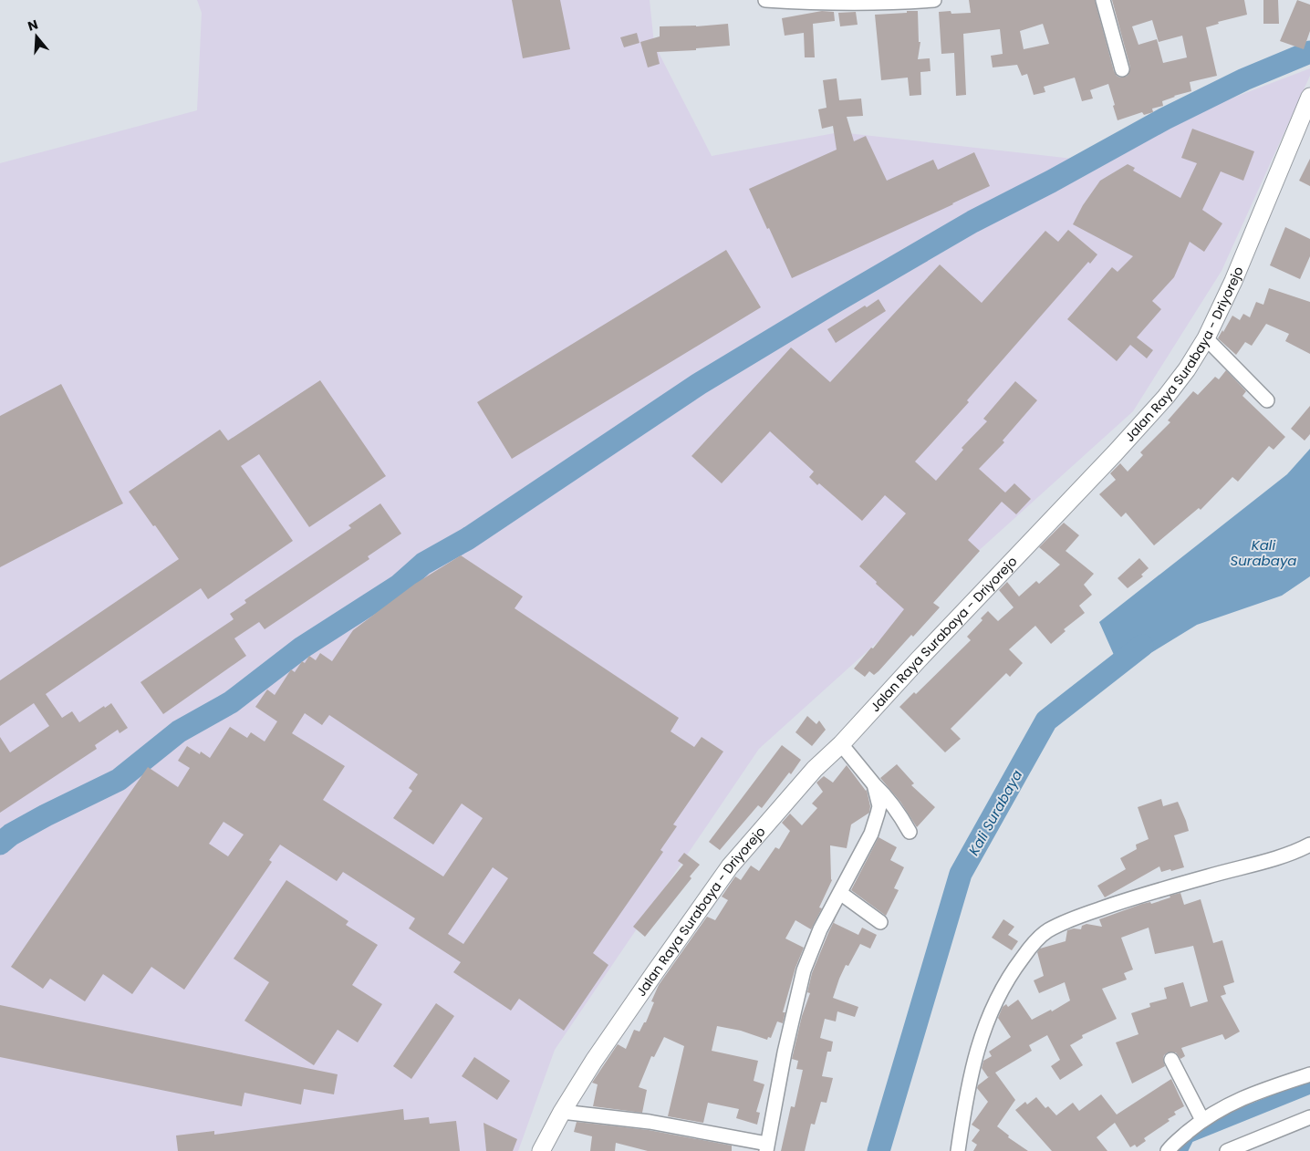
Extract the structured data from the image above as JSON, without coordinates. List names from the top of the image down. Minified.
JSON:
{"streets":{"main road":["Jalan Raya Surabaya - Driyorejo"]},"water":["Kali Surabaya"],"north":"top"}
